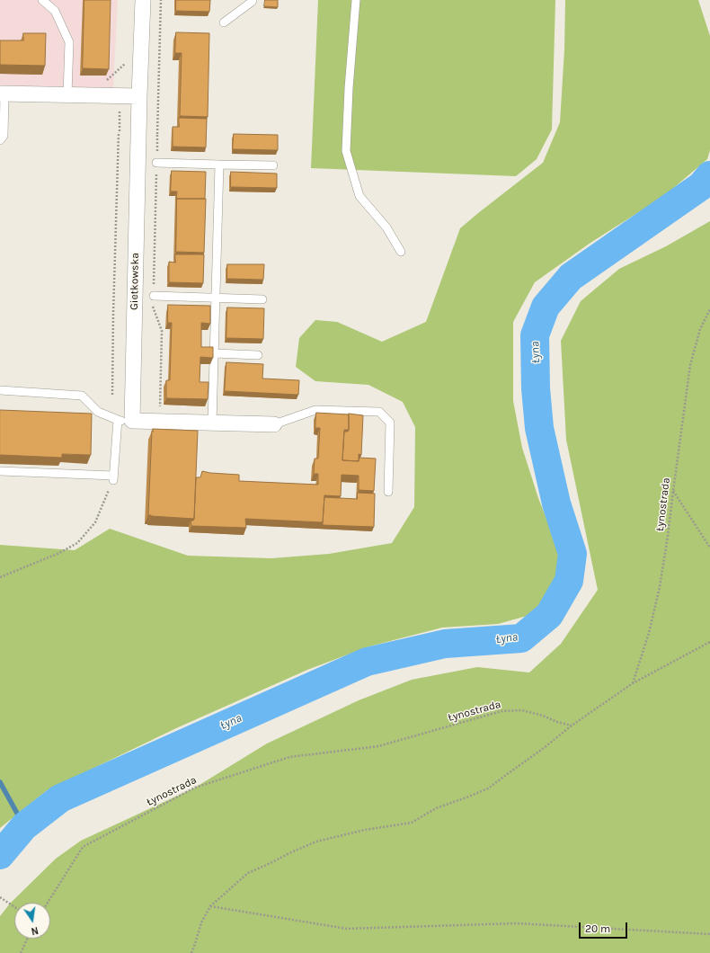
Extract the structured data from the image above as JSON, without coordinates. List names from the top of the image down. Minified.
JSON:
{"streets":{"street":["Gietkowska"],"path":["Łynostrada"]},"water":["Łyna"],"scale_bar":"20 m","north":"bottom"}
